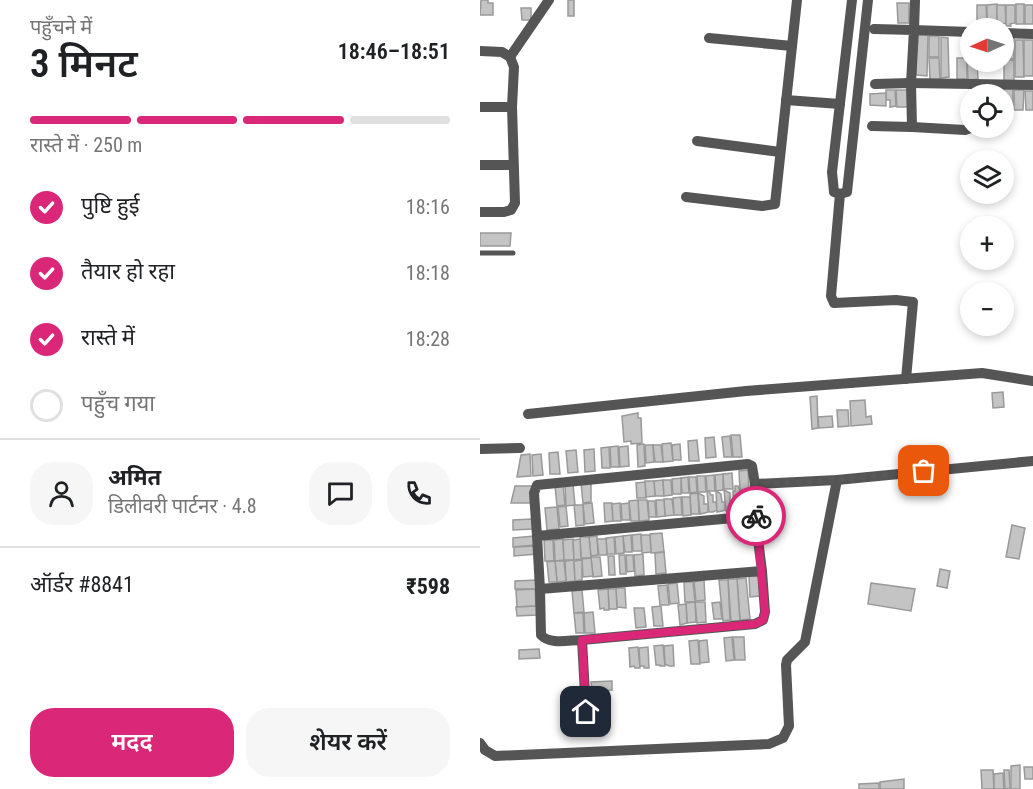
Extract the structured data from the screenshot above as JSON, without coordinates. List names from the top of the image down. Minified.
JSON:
{"north":"left","page":{"heading":["3 मिनट","पहुँचने में","18:46–18:51"],"panel":["अमित","डिलीवरी पार्टनर · 4.8","ऑर्डर #8841","₹598"],"map_buttons":["+","−"],"bar":"रास्ते में · 250 m","list":[["पुष्टि हुई","18:16"],["तैयार हो रहा","18:18"],["रास्ते में","18:28"],"पहुँच गया"],"buttons":["मदद","शेयर करें"]}}
